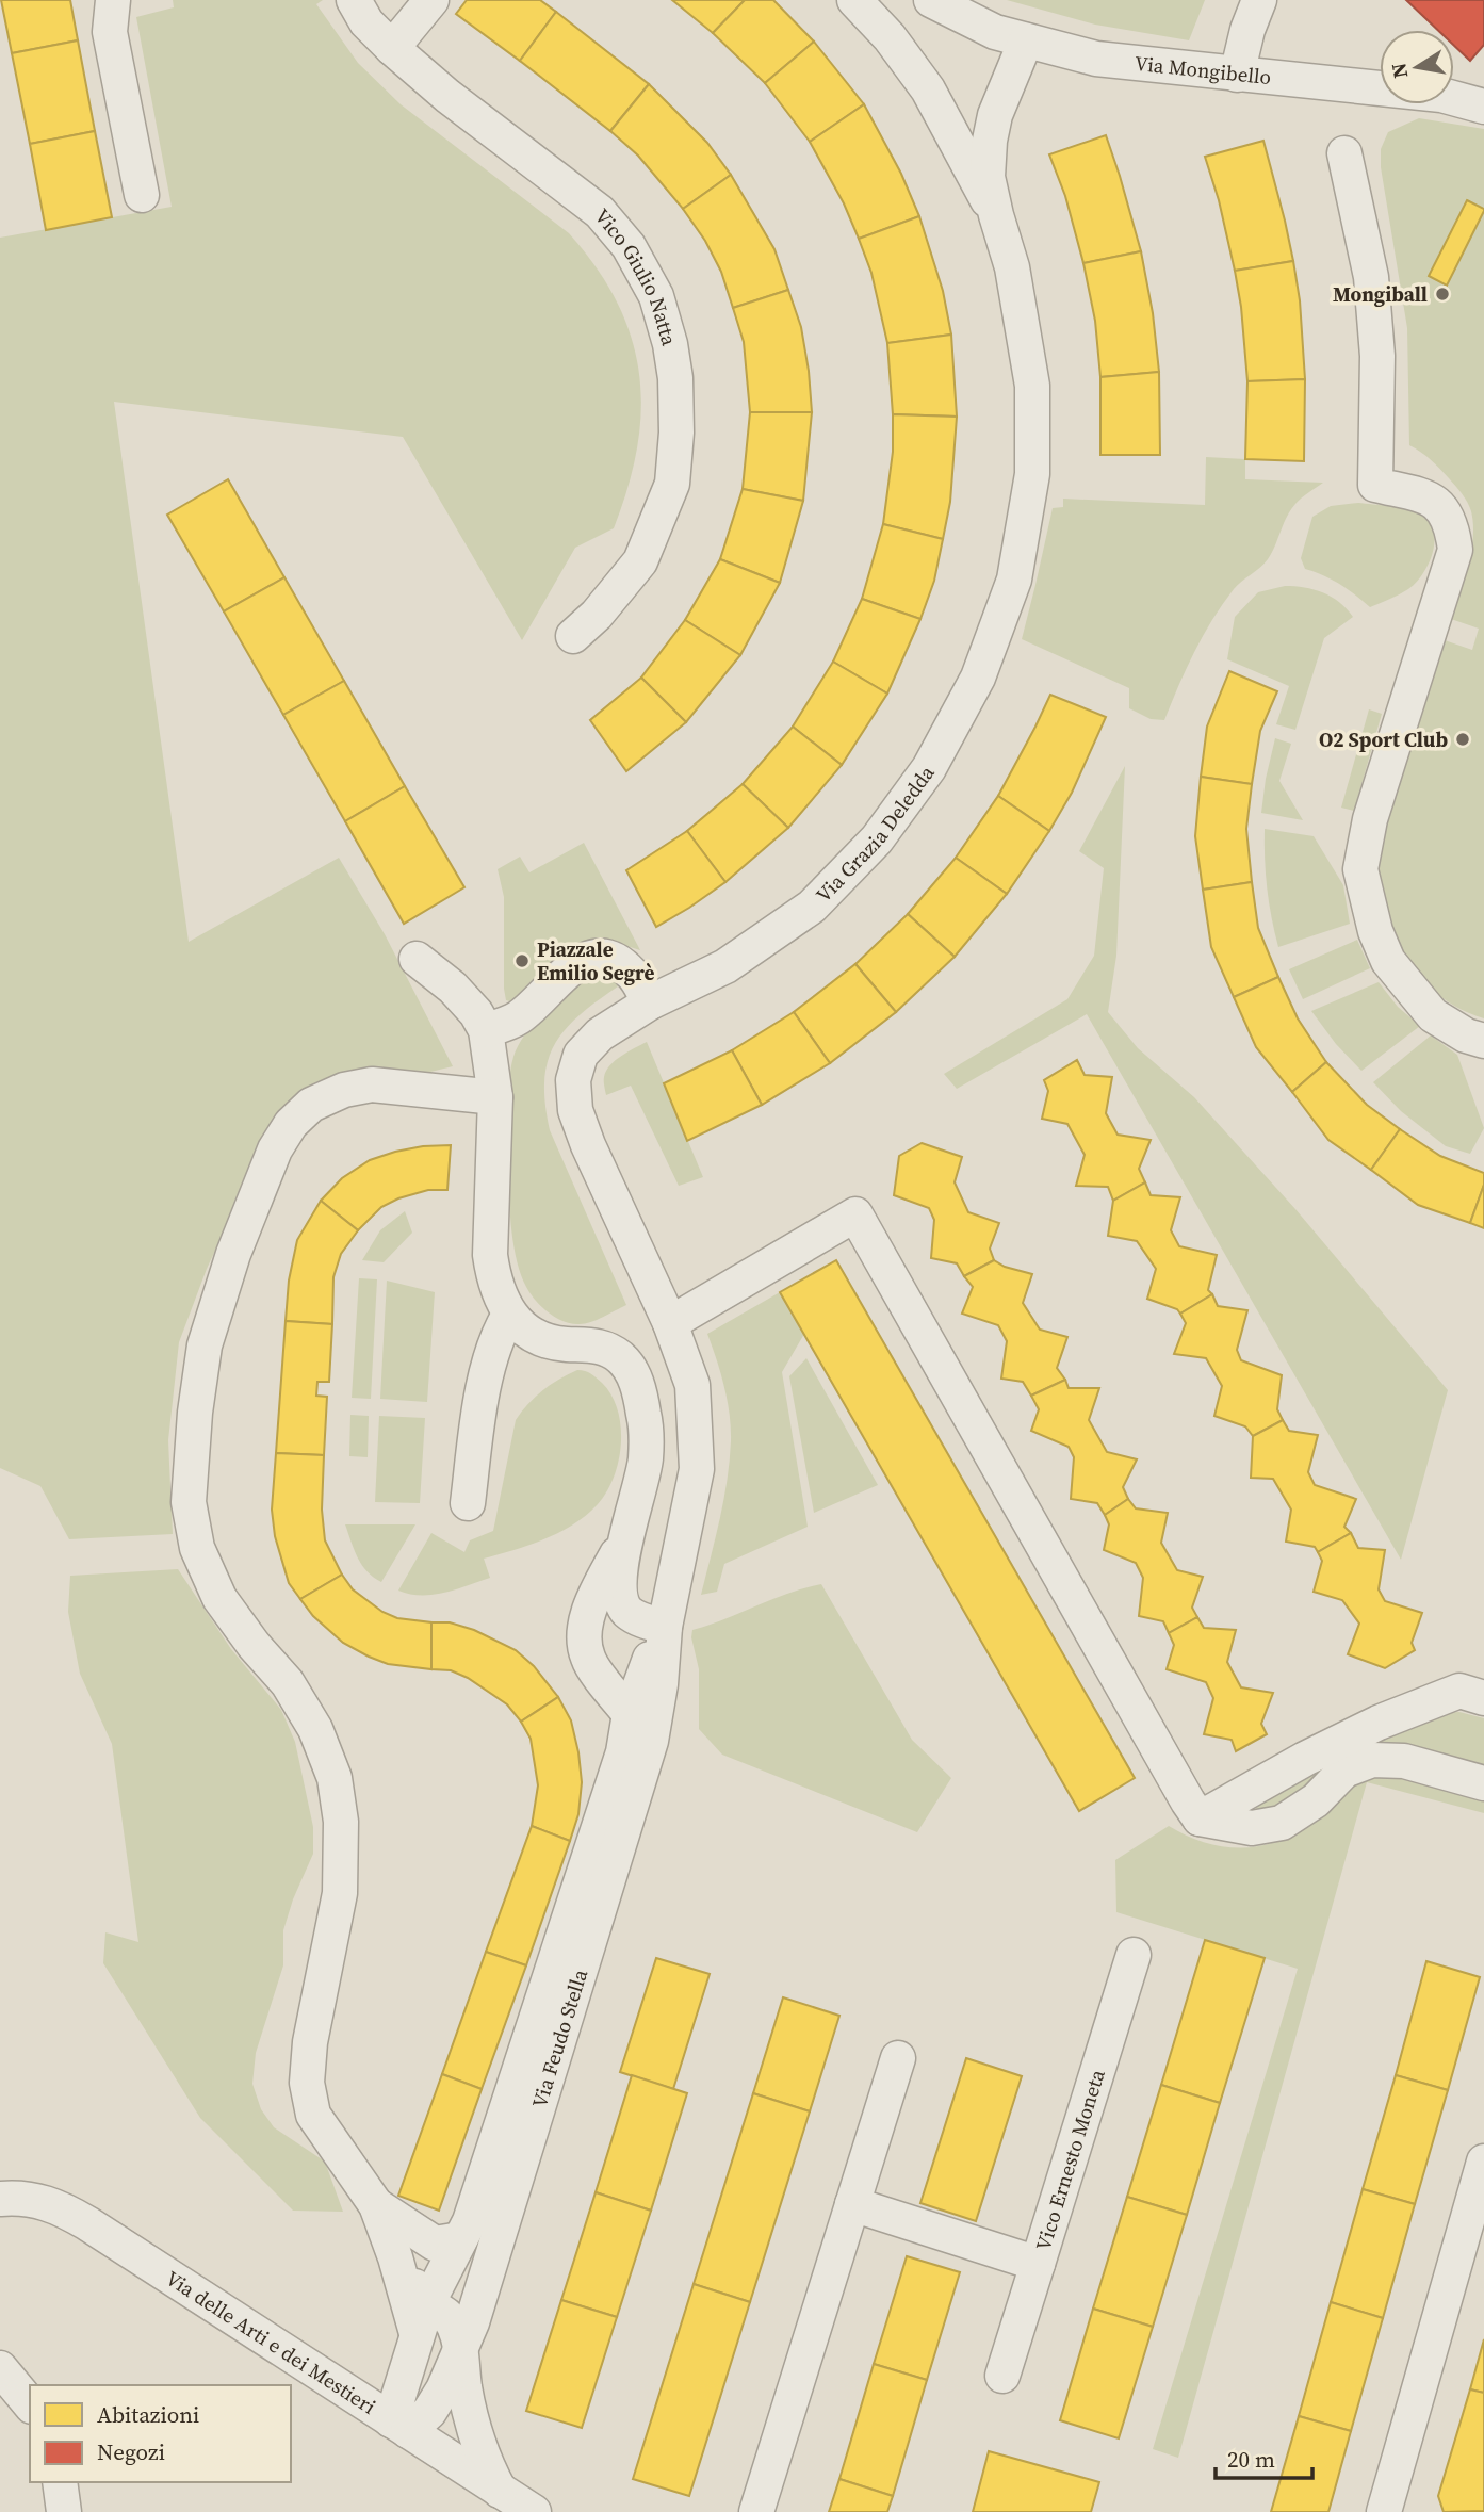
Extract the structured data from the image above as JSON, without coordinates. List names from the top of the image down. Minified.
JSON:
{"streets":{"street":["Via Mongibello","Vico Giulio Natta","Via Grazia Deledda","Via Feudo Stella","Vico Ernesto Moneta","Via delle Arti e dei Mestieri"]},"crossings":[["Via Grazia Deledda","Via Feudo Stella"],["Via Feudo Stella","Via delle Arti e dei Mestieri"]],"places":["Mongiball","O2 Sport Club","Piazzale Emilio Segrè"],"legend":["Abitazioni","Negozi"],"scale_bar":"20 m","north":"left"}
